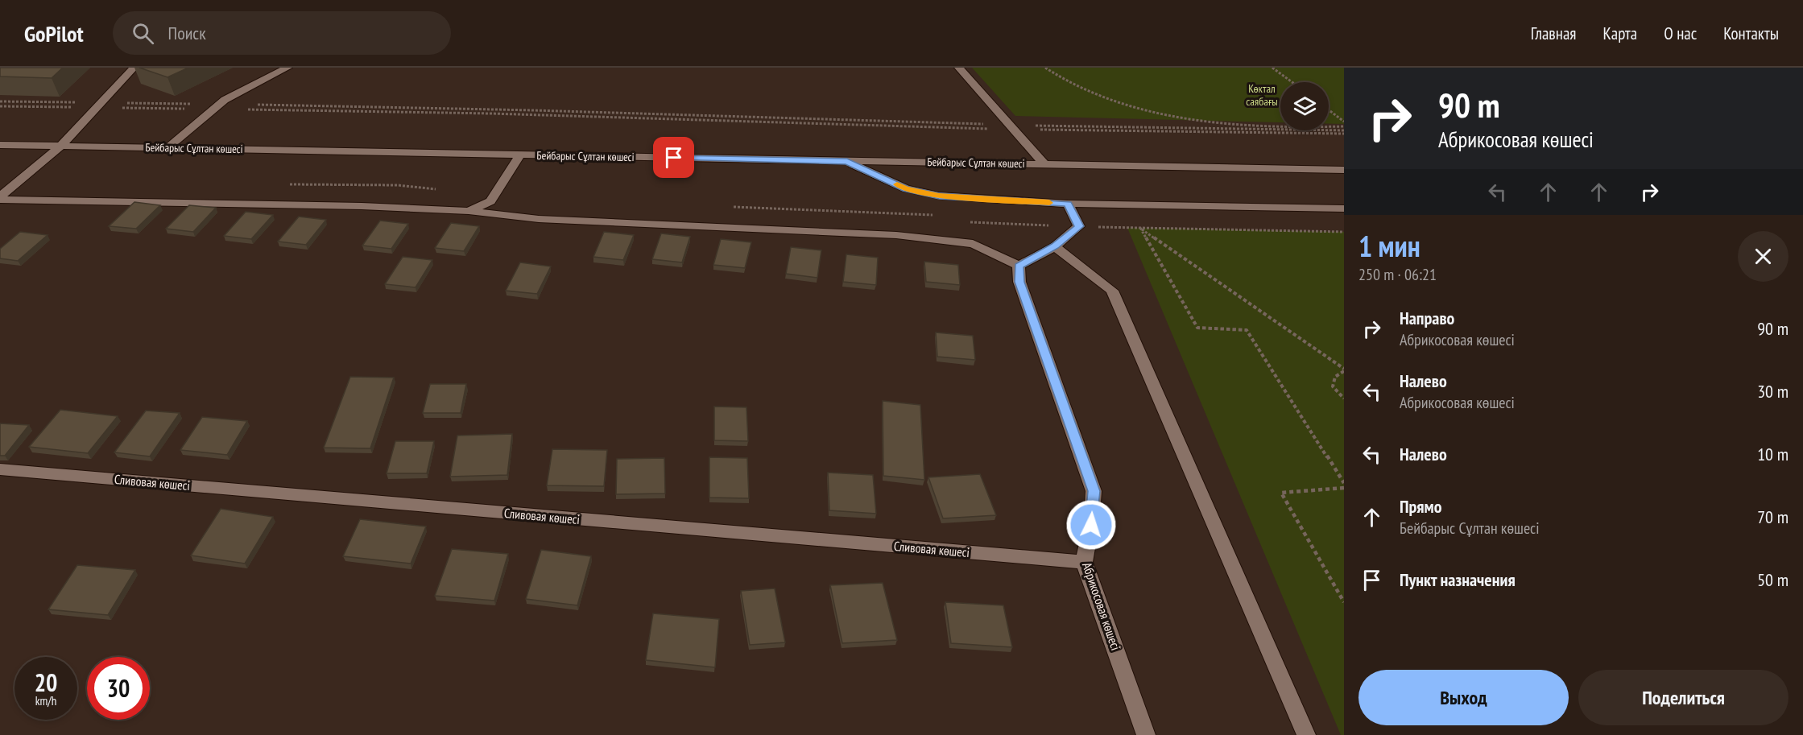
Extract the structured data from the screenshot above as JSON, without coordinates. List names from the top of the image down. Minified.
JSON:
{"streets":{"street":["Бейбарыс Сұлтан көшесі","Сливовая көшесі","Абрикосовая көшесі"]},"crossings":[["Сливовая көшесі","Абрикосовая көшесі"]],"parks":["Көктал саябағы"],"page":{"header":"GoPilot","search":"Поиск","nav":["Главная","Карта","О нас","Контакты"],"turn":["90 m","Абрикосовая көшесі"],"heading":["1 мин","250 m · 06:21"],"list":[{"name":"Направо","note":"Абрикосовая көшесі","value":"90 m"},{"name":"Налево","note":"Абрикосовая көшесі","value":"30 m"},{"name":"Налево","value":"10 m"},{"name":"Прямо","note":"Бейбарыс Сұлтан көшесі","value":"70 m"},{"name":"Пункт назначения","value":"50 m"}],"speed":"20 km/h","limit":"30","buttons":["Выход","Поделиться"]}}
